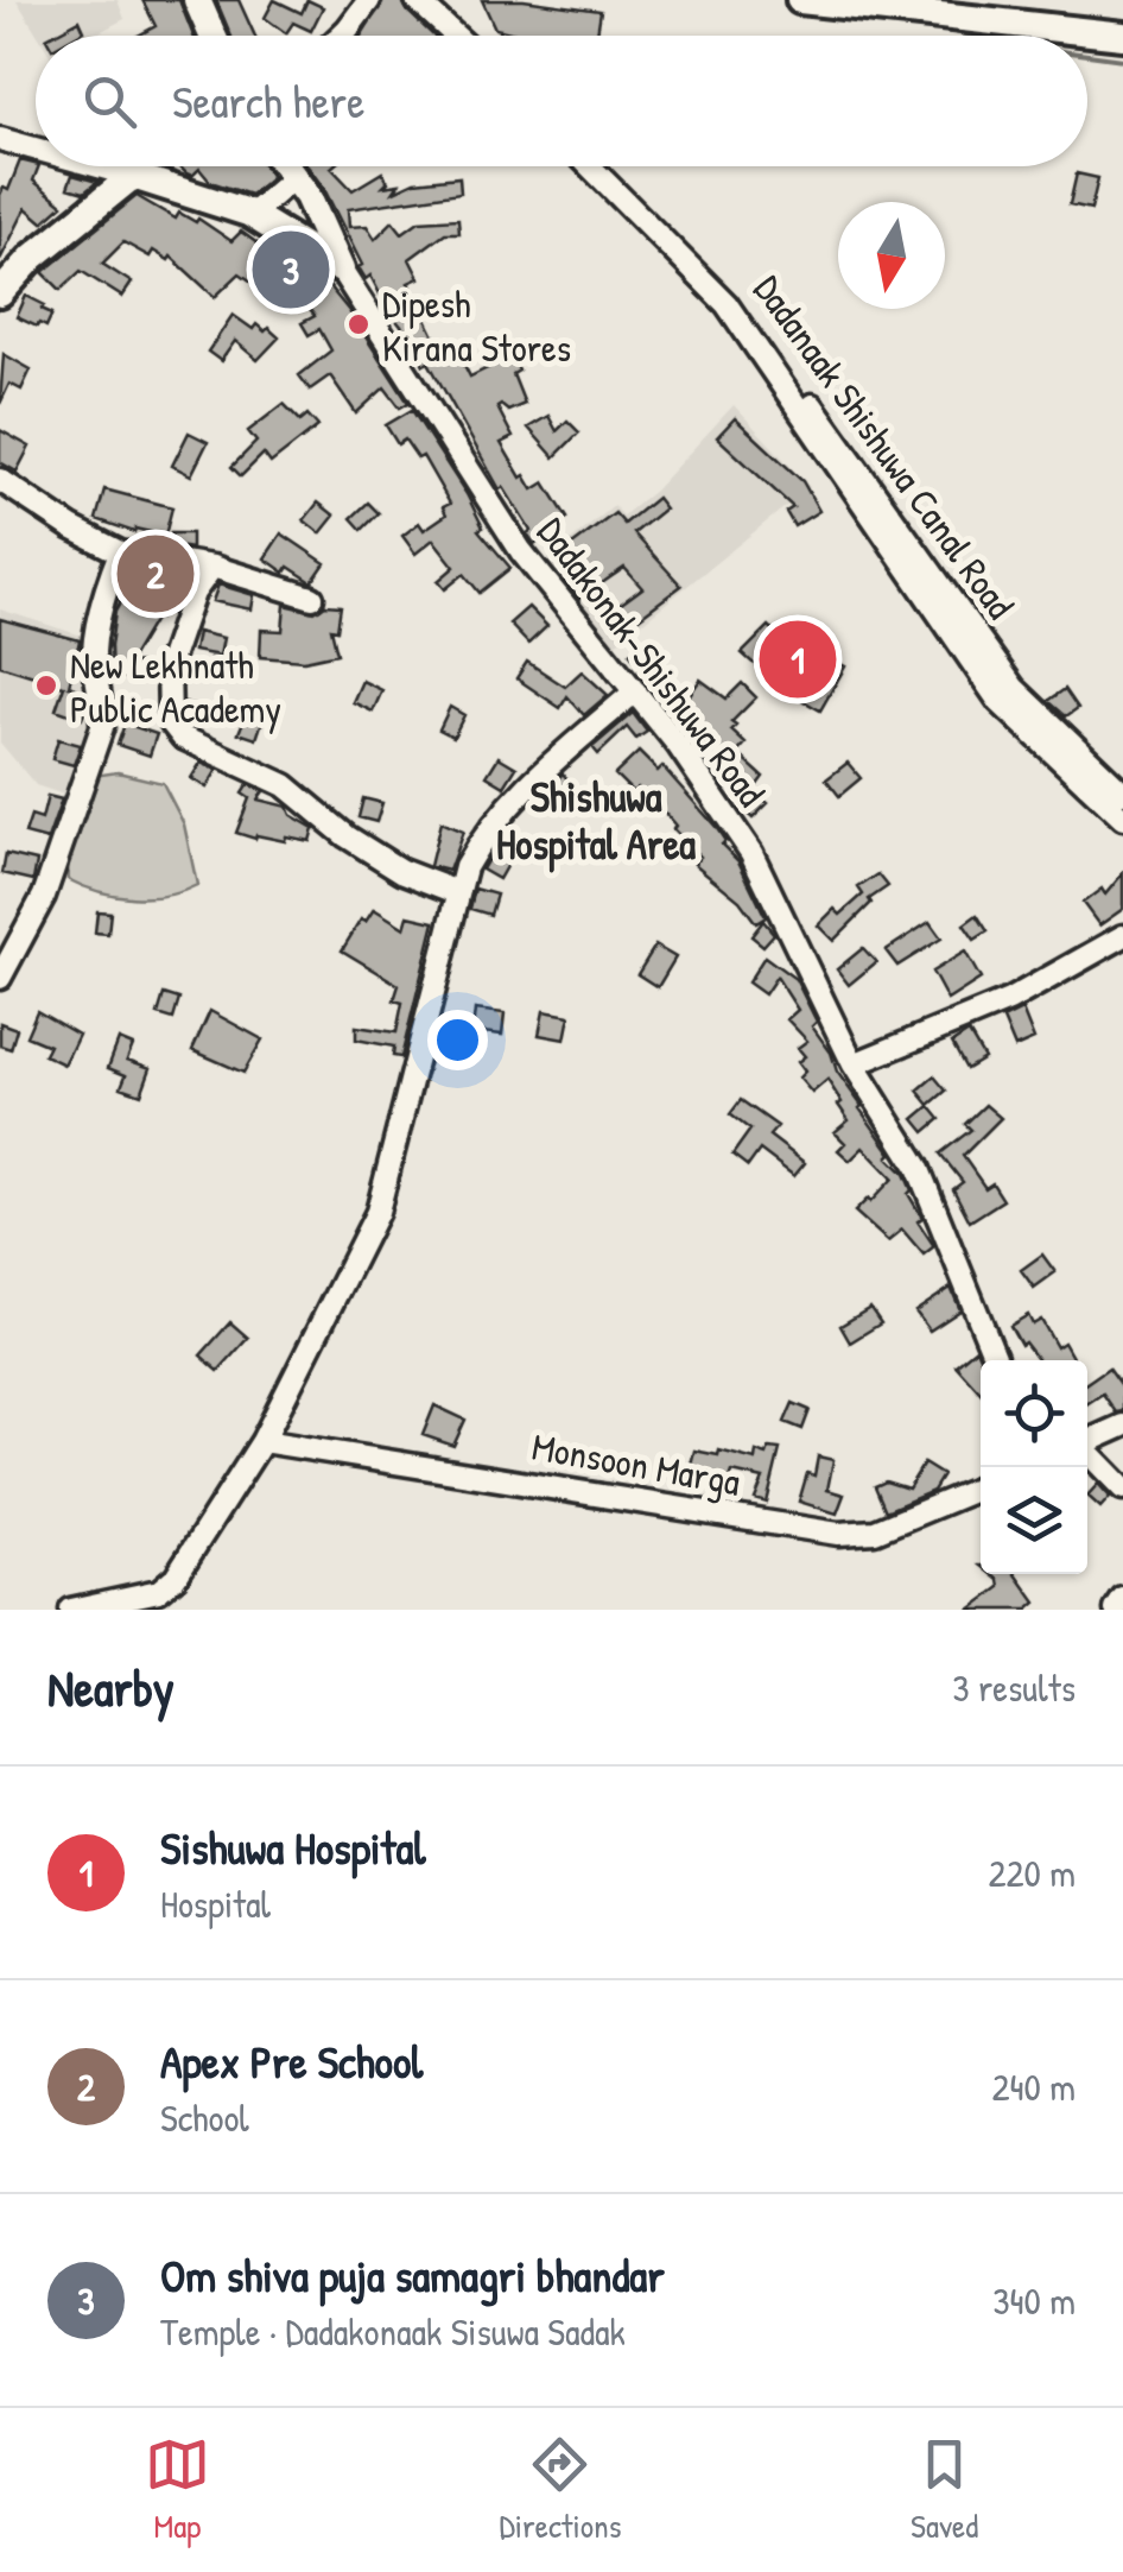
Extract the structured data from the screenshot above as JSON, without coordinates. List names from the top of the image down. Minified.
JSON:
{"streets":{"street":["Dadanaak Shishuwa Canal Road","Dadakonak-Shishuwa Road","Monsoon Marga"]},"districts":["Shishuwa Hospital Area"],"places":["Dipesh Kirana Stores","New Lekhnath Public Academy"],"north":"bottom","page":{"search":"Search here","pins":["3","2","1"],"heading":["Nearby","3 results"],"list":[{"mark":"1","name":"Sishuwa Hospital","note":"Hospital","value":"220 m"},{"mark":"2","name":"Apex Pre School","note":"School","value":"240 m"},{"mark":"3","name":"Om shiva puja samagri bhandar","note":"Temple · Dadakonaak Sisuwa Sadak","value":"340 m"}],"nav":["Map","Directions","Saved"]}}
